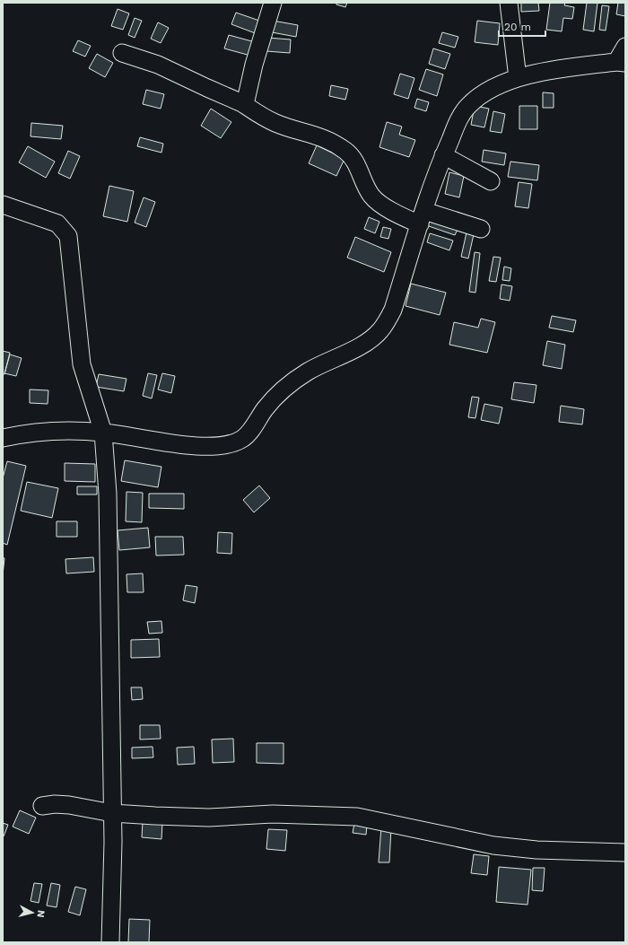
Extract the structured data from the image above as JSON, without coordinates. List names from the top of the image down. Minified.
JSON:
{"scale_bar":"20 m","north":"right"}
